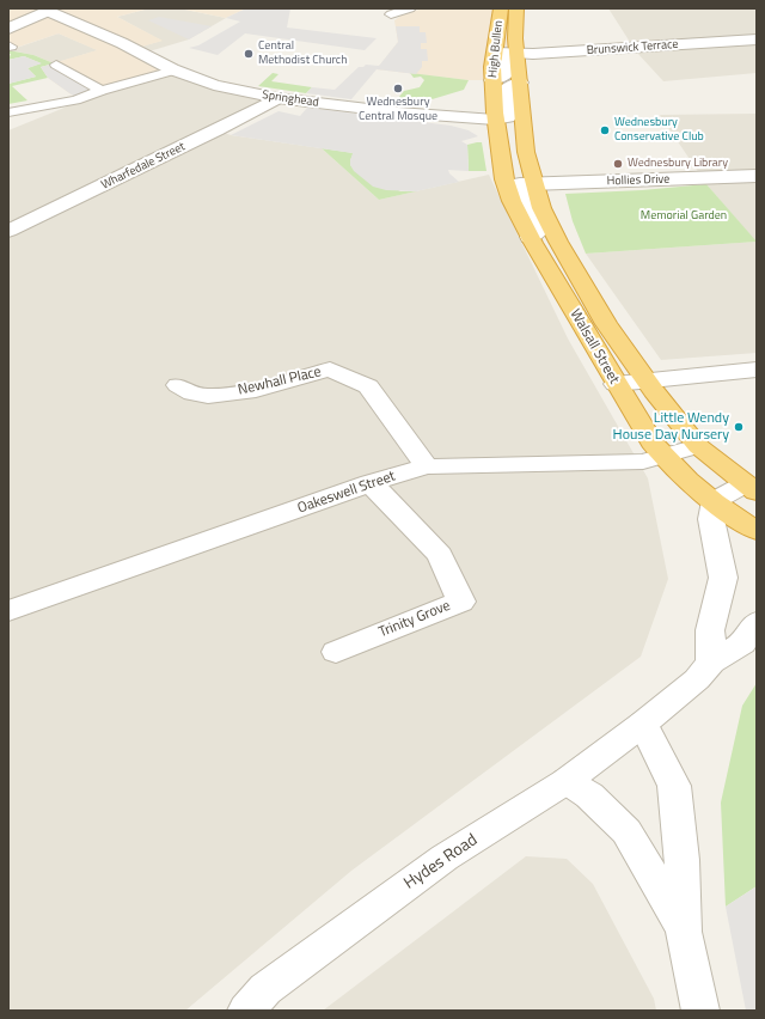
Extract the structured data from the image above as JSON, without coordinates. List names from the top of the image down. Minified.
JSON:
{"streets":{"highway":["High Bullen","Walsall Street"],"street":["Brunswick Terrace","Springhead","Wharfedale Street","Hollies Drive","Newhall Place","Oakeswell Street","Trinity Grove","Hydes Road"]},"crossings":[["Brunswick Terrace","High Bullen"],["High Bullen","Springhead"],["High Bullen","Walsall Street"],["Springhead","Wharfedale Street"],["Springhead","Walsall Street"],["Hollies Drive","Walsall Street"],["Walsall Street","Oakeswell Street"],["Newhall Place","Oakeswell Street"],["Oakeswell Street","Trinity Grove"]],"parks":["Memorial Garden"],"places":["Central Methodist Church","Wednesbury Central Mosque","Wednesbury Conservative Club","Wednesbury Library","Little Wendy House Day Nursery"]}
